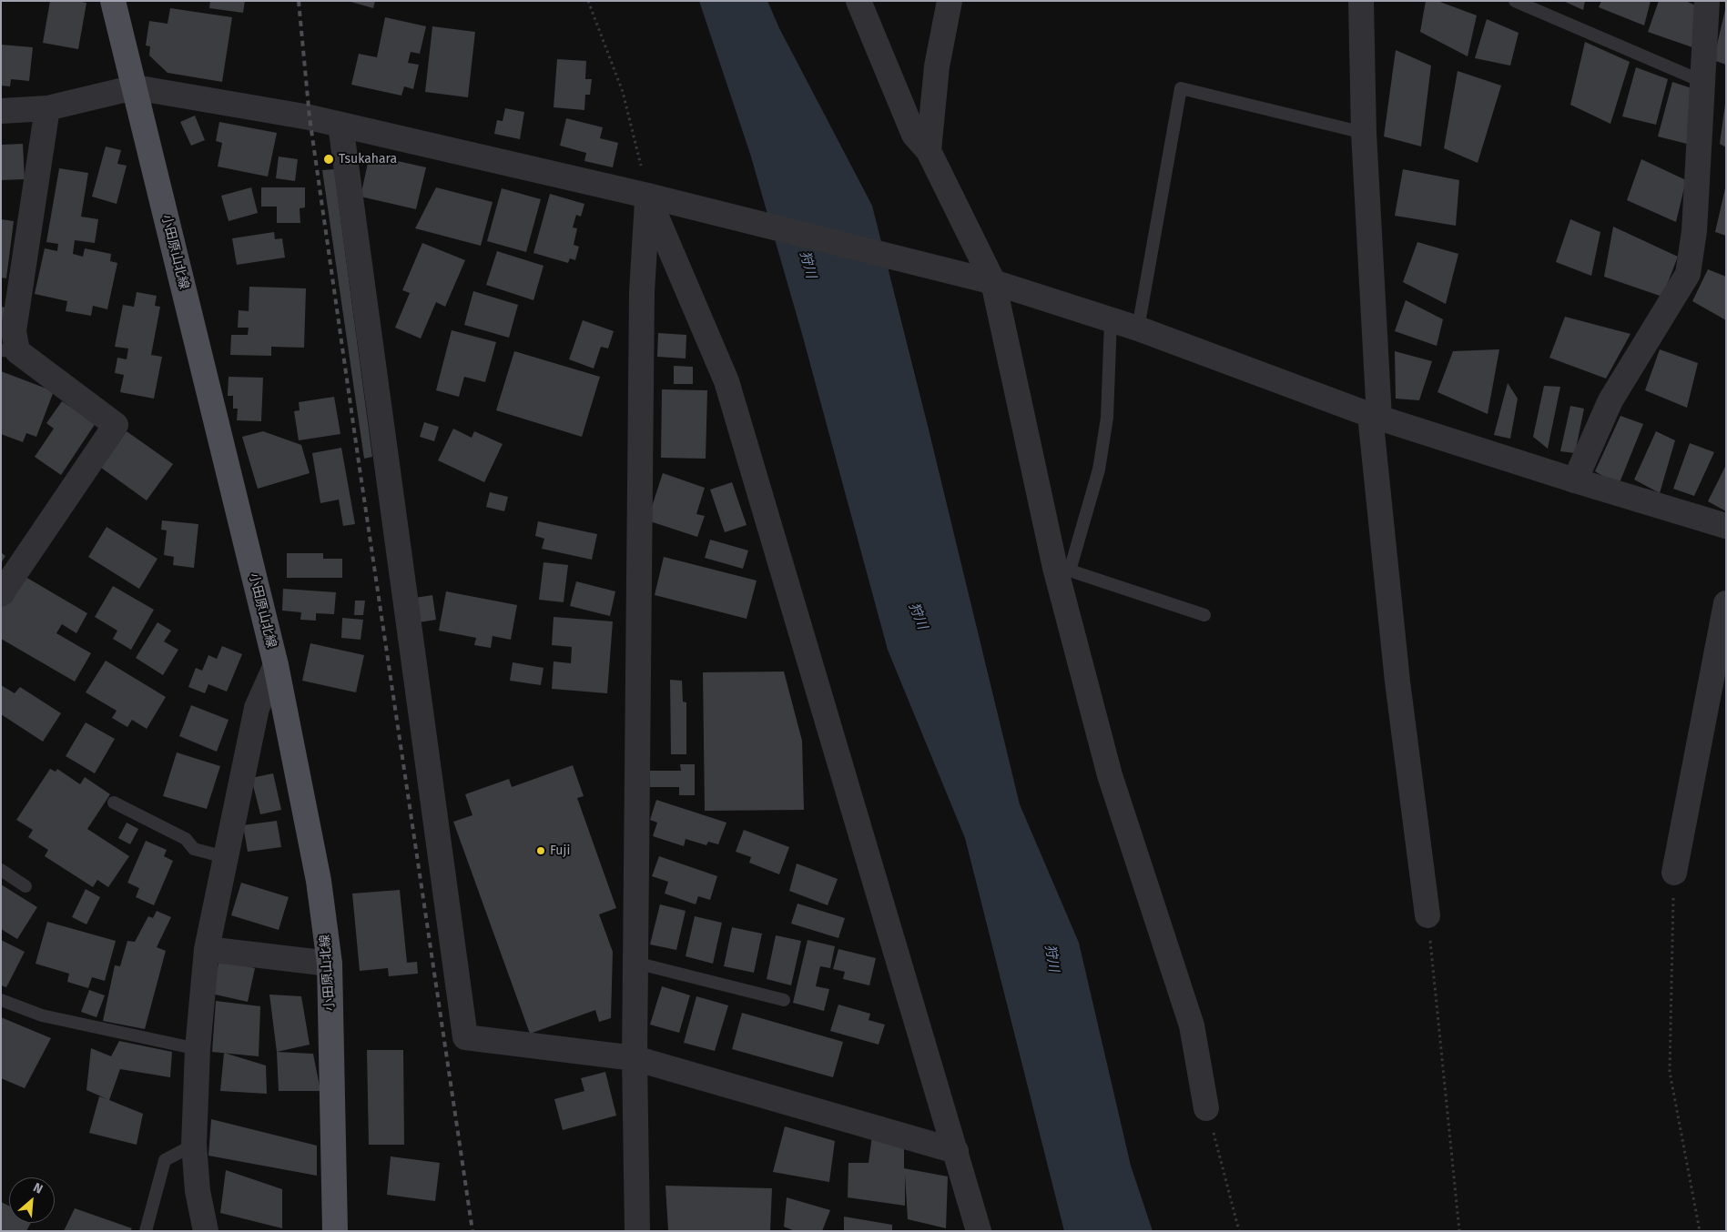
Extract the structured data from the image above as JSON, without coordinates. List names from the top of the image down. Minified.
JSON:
{"streets":{"main road":["小田原山北線"]},"water":["狩川"],"places":["Tsukahara","Fuji"],"north":"top right"}
